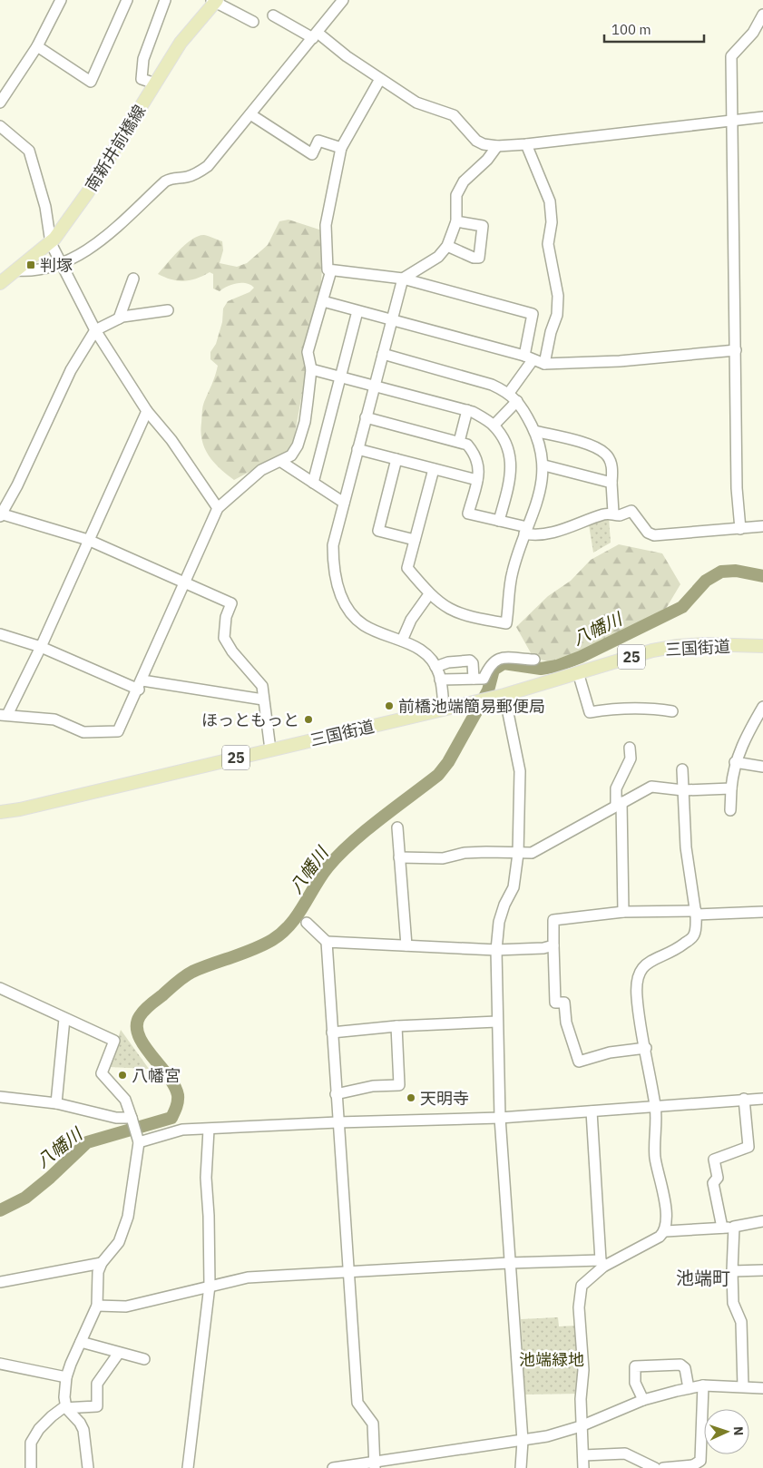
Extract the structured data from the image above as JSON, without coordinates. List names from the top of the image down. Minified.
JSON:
{"streets":{"main road":["南新井前橋線","三国街道","25"]},"districts":["池端町"],"water":["八幡川"],"parks":["池端緑地"],"places":{"transit":["判塚"],"other":["前橋池端簡易郵便局","ほっともっと","八幡宮","天明寺"]},"scale_bar":"100 m","north":"right"}
